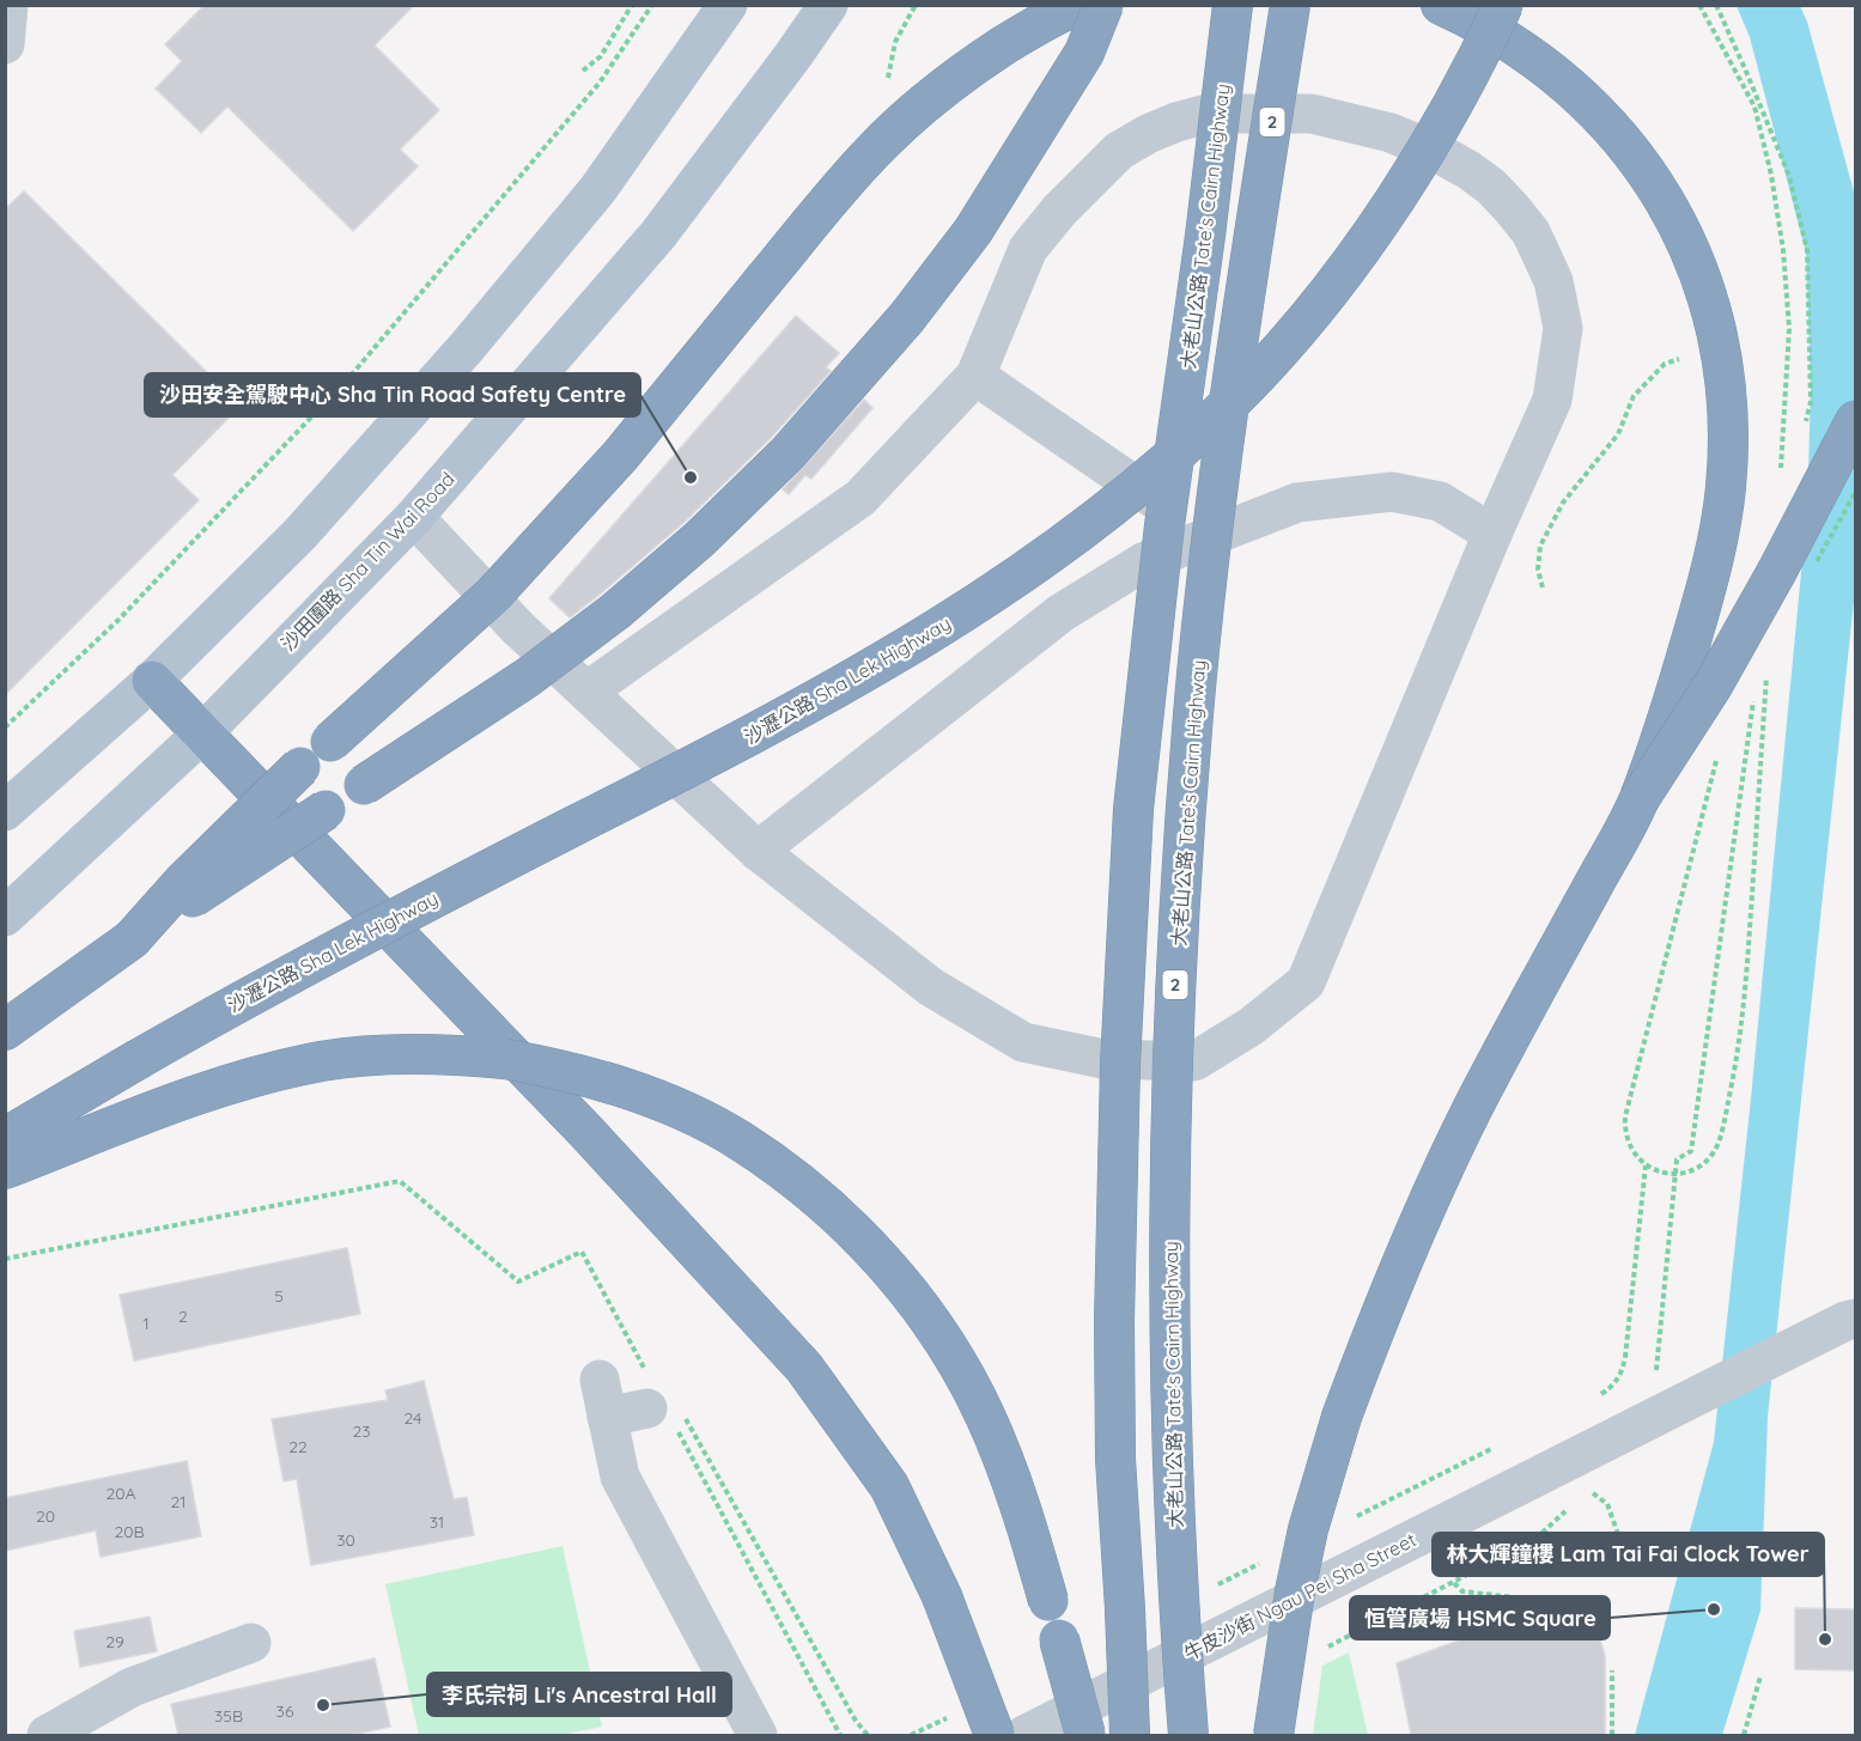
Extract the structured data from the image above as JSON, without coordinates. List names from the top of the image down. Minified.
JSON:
{"streets":{"highway":["2","大老山公路 Tate's Cairn Highway","沙瀝公路 Sha Lek Highway"],"main road":["沙田圍路 Sha Tin Wai Road"],"street":["牛皮沙街 Ngau Pei Sha Street"]},"places":["沙田安全駕駛中心 Sha Tin Road Safety Centre","恒管廣場 HSMC Square","林大輝鐘樓 Lam Tai Fai Clock Tower","李氏宗祠 Li's Ancestral Hall"],"house_numbers":["5","2","1","24","23","22","20A","21","20","31","20B","30","29","36","35B"]}
